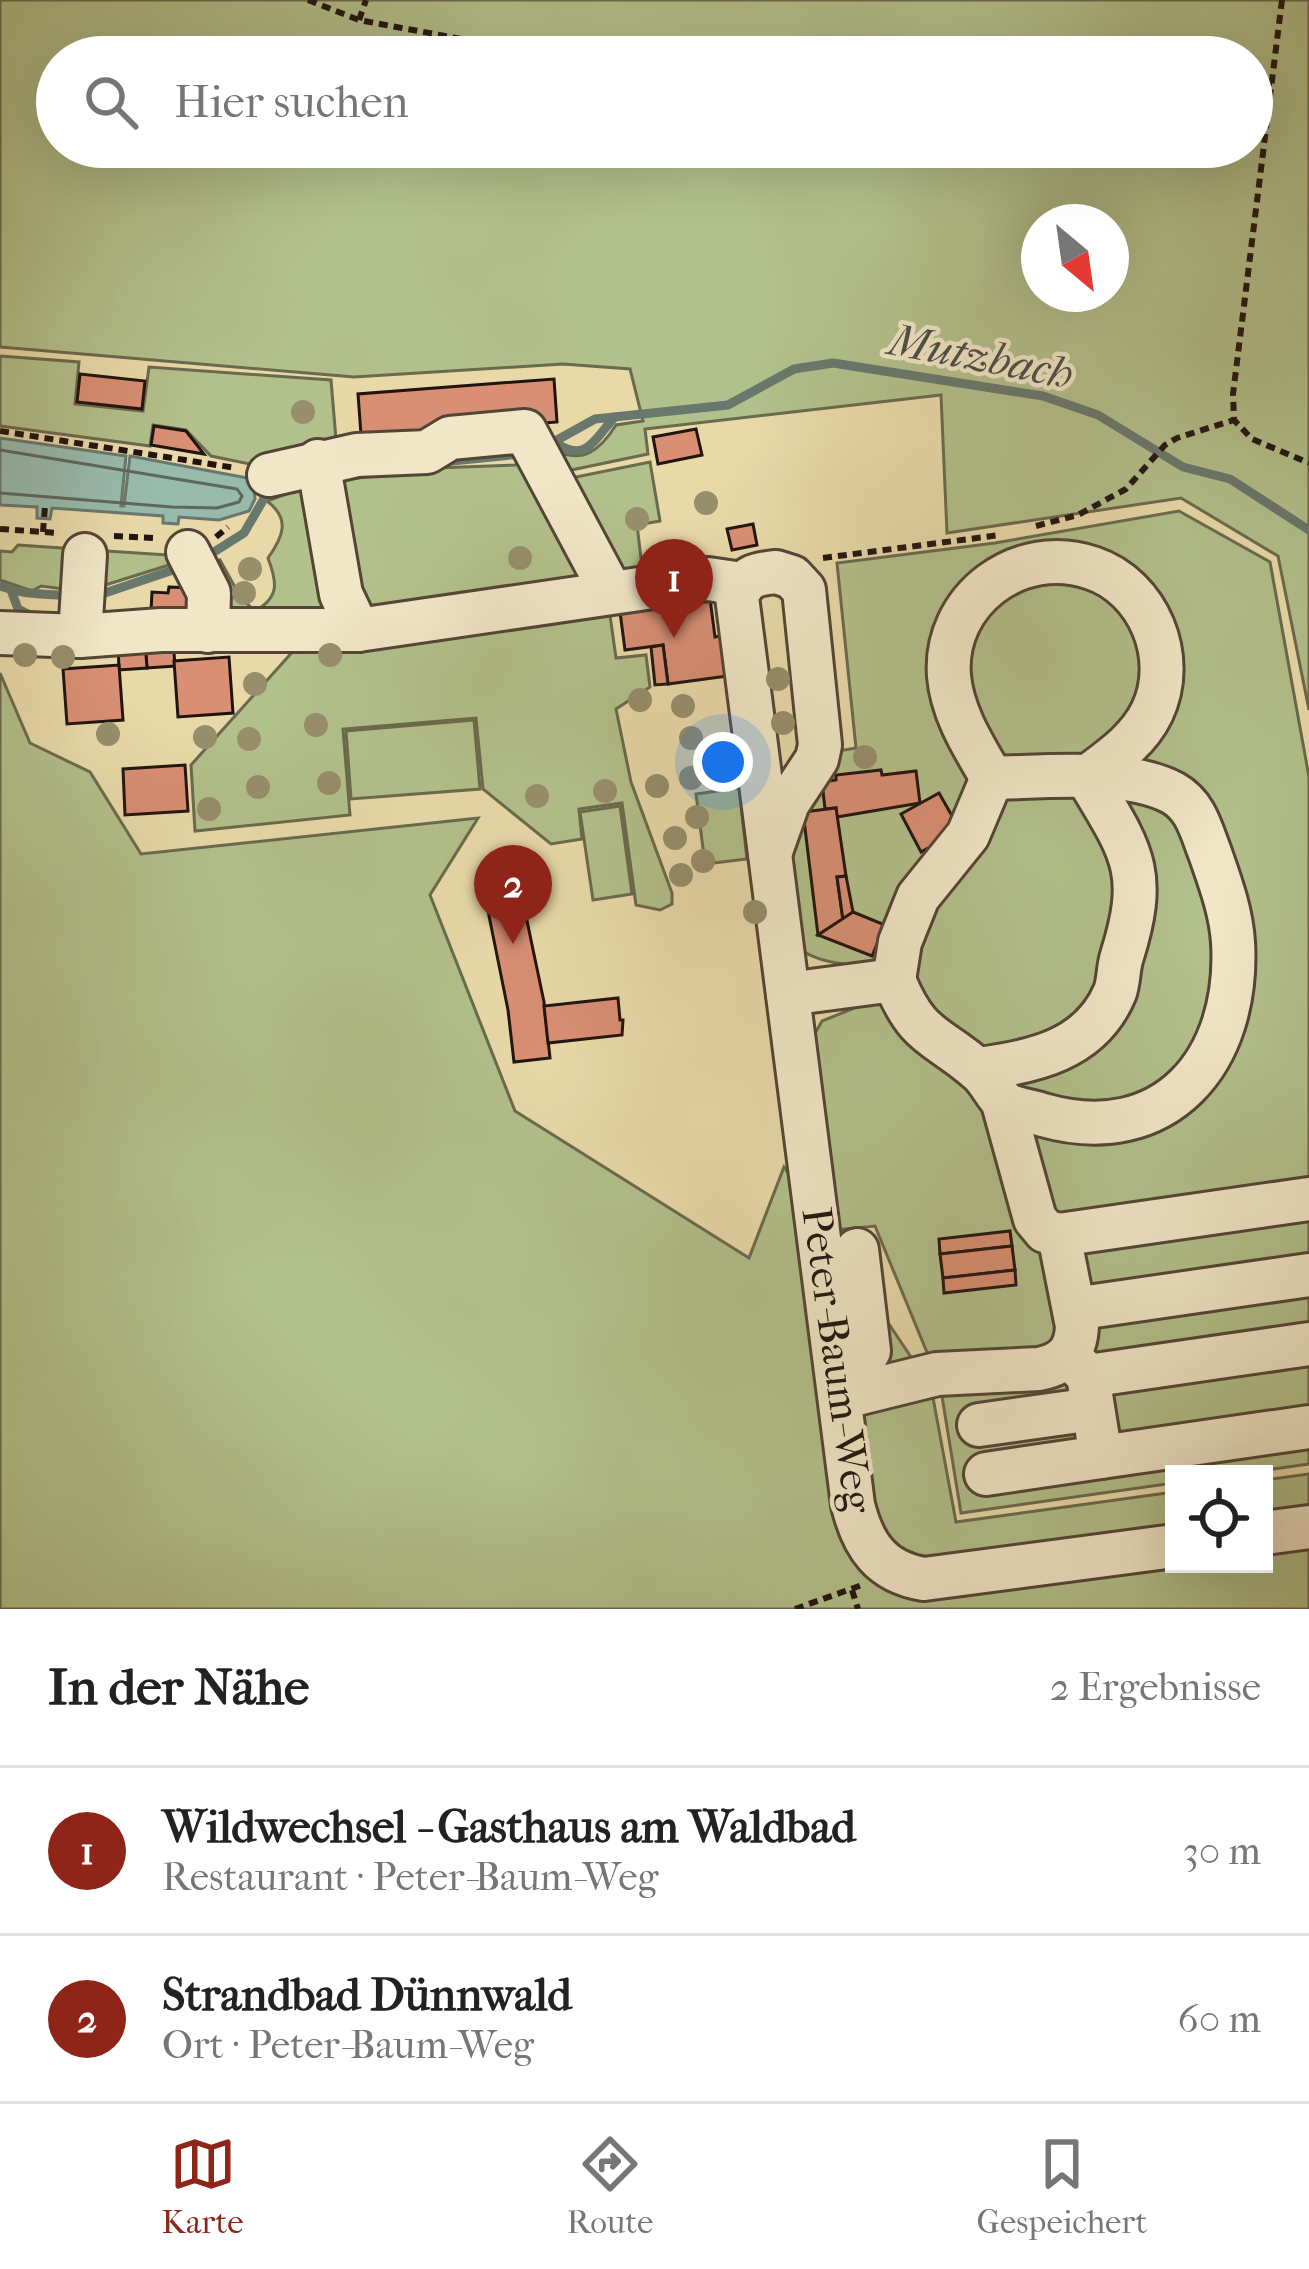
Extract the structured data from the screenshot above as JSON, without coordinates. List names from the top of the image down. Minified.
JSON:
{"streets":{"street":["Peter-Baum-Weg"]},"water":["Mutzbach"],"north":"bottom right","page":{"search":"Hier suchen","pins":["1","2"],"heading":["In der Nähe","2 Ergebnisse"],"list":[{"mark":"1","name":"Wildwechsel - Gasthaus am Waldbad","note":"Restaurant · Peter-Baum-Weg","value":"30 m"},{"mark":"2","name":"Strandbad Dünnwald","note":"Ort · Peter-Baum-Weg","value":"60 m"}],"nav":["Karte","Route","Gespeichert"]}}
